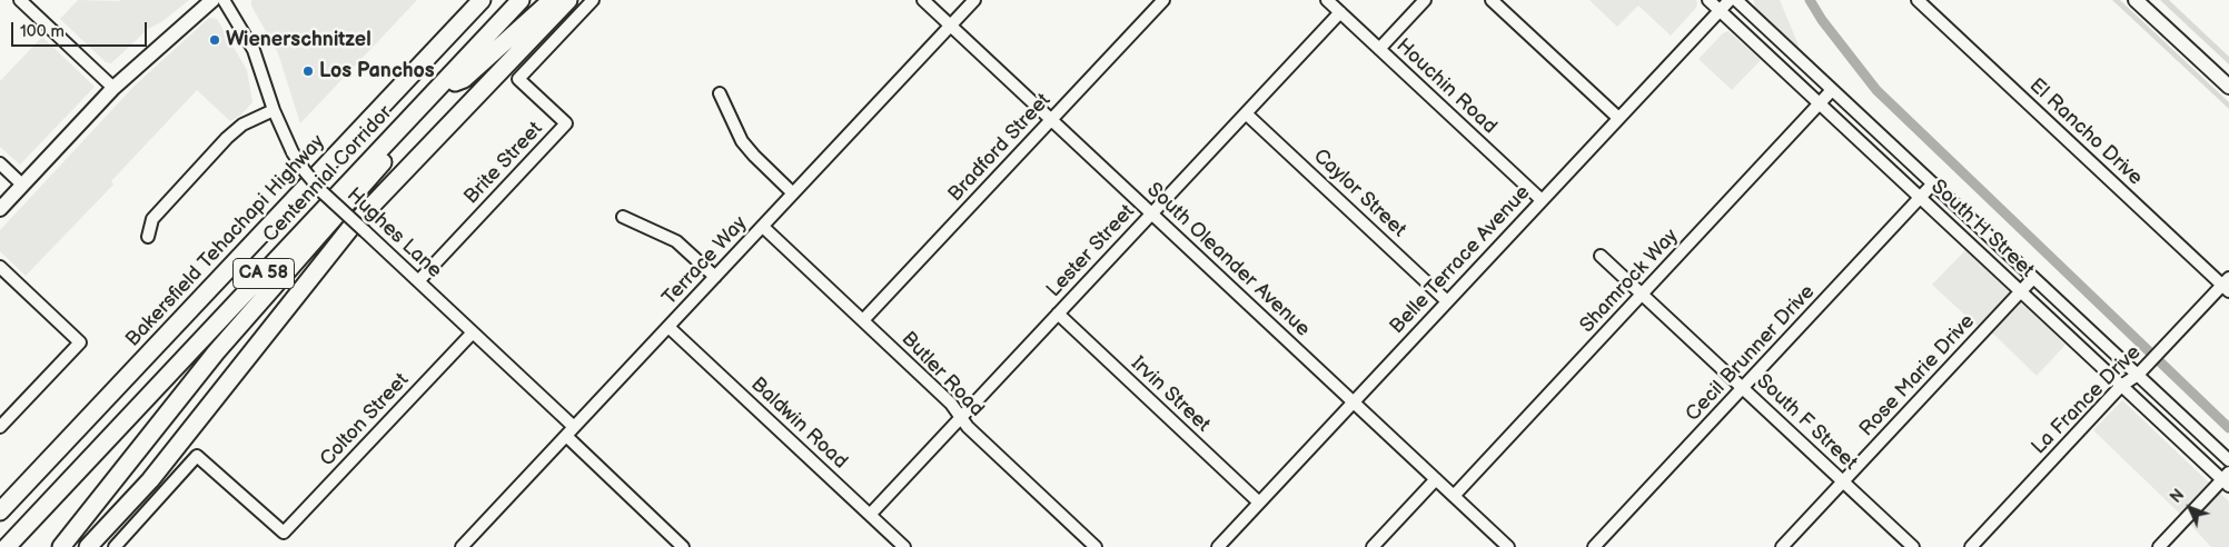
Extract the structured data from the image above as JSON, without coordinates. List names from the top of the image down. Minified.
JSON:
{"streets":{"highway":["Centennial Corridor","Bakersfield Tehachapi Highway","CA 58"],"street":["Houchin Road","El Rancho Drive","Bradford Street","Brite Street","Caylor Street","South H Street","Hughes Lane","Lester Street","South Oleander Avenue","Belle Terrace Avenue","Terrace Way","Shamrock Way","Cecil Brunner Drive","Butler Road","Rose Marie Drive","Irvin Street","La France Drive","Colton Street","South F Street","Baldwin Road"]},"crossings":[["Houchin Road","Lester Street"],["Houchin Road","Belle Terrace Avenue"],["El Rancho Drive","La France Drive"],["Bradford Street","South Oleander Avenue"],["Bradford Street","Butler Road"],["Brite Street","Hughes Lane"],["Caylor Street","Lester Street"],["Caylor Street","Belle Terrace Avenue"],["South H Street","Belle Terrace Avenue"],["South H Street","Shamrock Way"],["South H Street","Cecil Brunner Drive"],["South H Street","Rose Marie Drive"],["South H Street","La France Drive"],["Hughes Lane","Terrace Way"],["Hughes Lane","Colton Street"],["Lester Street","South Oleander Avenue"],["Lester Street","Butler Road"],["Lester Street","Irvin Street"],["Lester Street","Baldwin Road"],["South Oleander Avenue","Belle Terrace Avenue"],["South Oleander Avenue","Terrace Way"],["South Oleander Avenue","Shamrock Way"],["Belle Terrace Avenue","Irvin Street"],["Terrace Way","Butler Road"],["Terrace Way","Baldwin Road"],["Shamrock Way","South F Street"],["Cecil Brunner Drive","South F Street"],["Rose Marie Drive","South F Street"]],"places":["Wienerschnitzel","Los Panchos"],"scale_bar":"100 m","north":"top left"}
